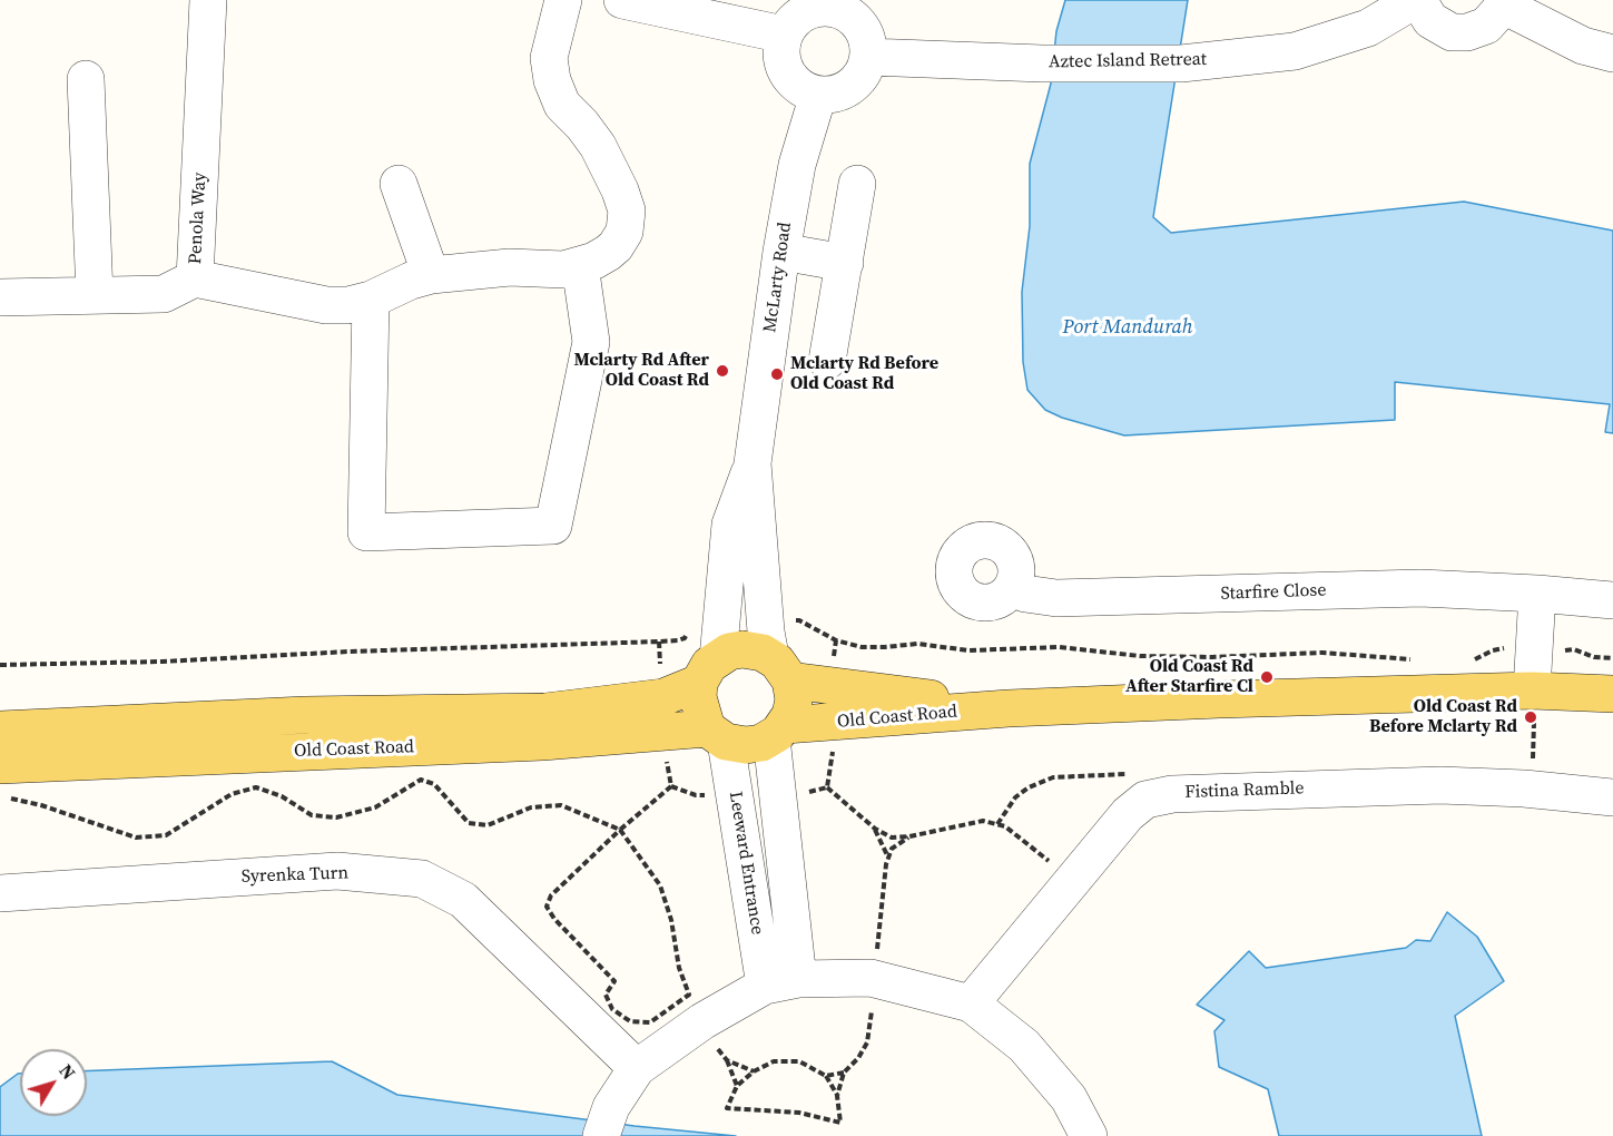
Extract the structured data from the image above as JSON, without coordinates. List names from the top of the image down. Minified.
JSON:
{"streets":{"main road":["Old Coast Road"],"street":["Aztec Island Retreat","Penola Way","McLarty Road","Starfire Close","Fistina Ramble","Leeward Entrance","Syrenka Turn"]},"crossings":[["Aztec Island Retreat","McLarty Road"],["McLarty Road","Old Coast Road"],["McLarty Road","Leeward Entrance"],["Old Coast Road","Leeward Entrance"]],"water":["Port Mandurah"],"places":["Mclarty Rd After Old Coast Rd","Mclarty Rd Before Old Coast Rd","Old Coast Rd After Starfire Cl","Old Coast Rd Before Mclarty Rd"],"north":"top right"}
